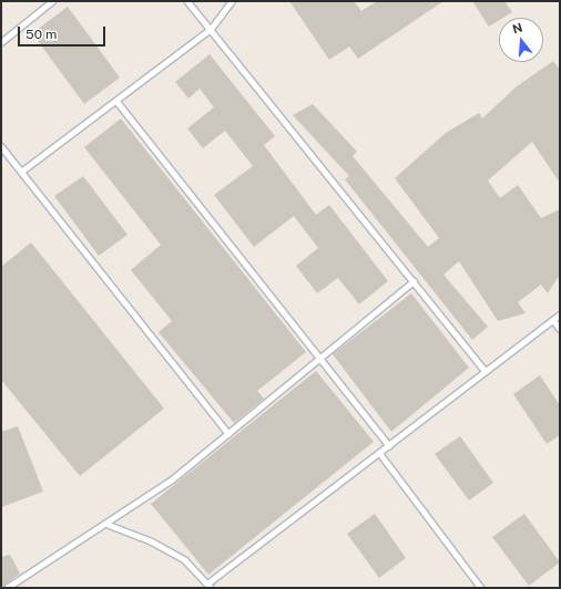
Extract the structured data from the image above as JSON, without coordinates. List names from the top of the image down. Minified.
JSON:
{"scale_bar":"50 m","north":"top"}
